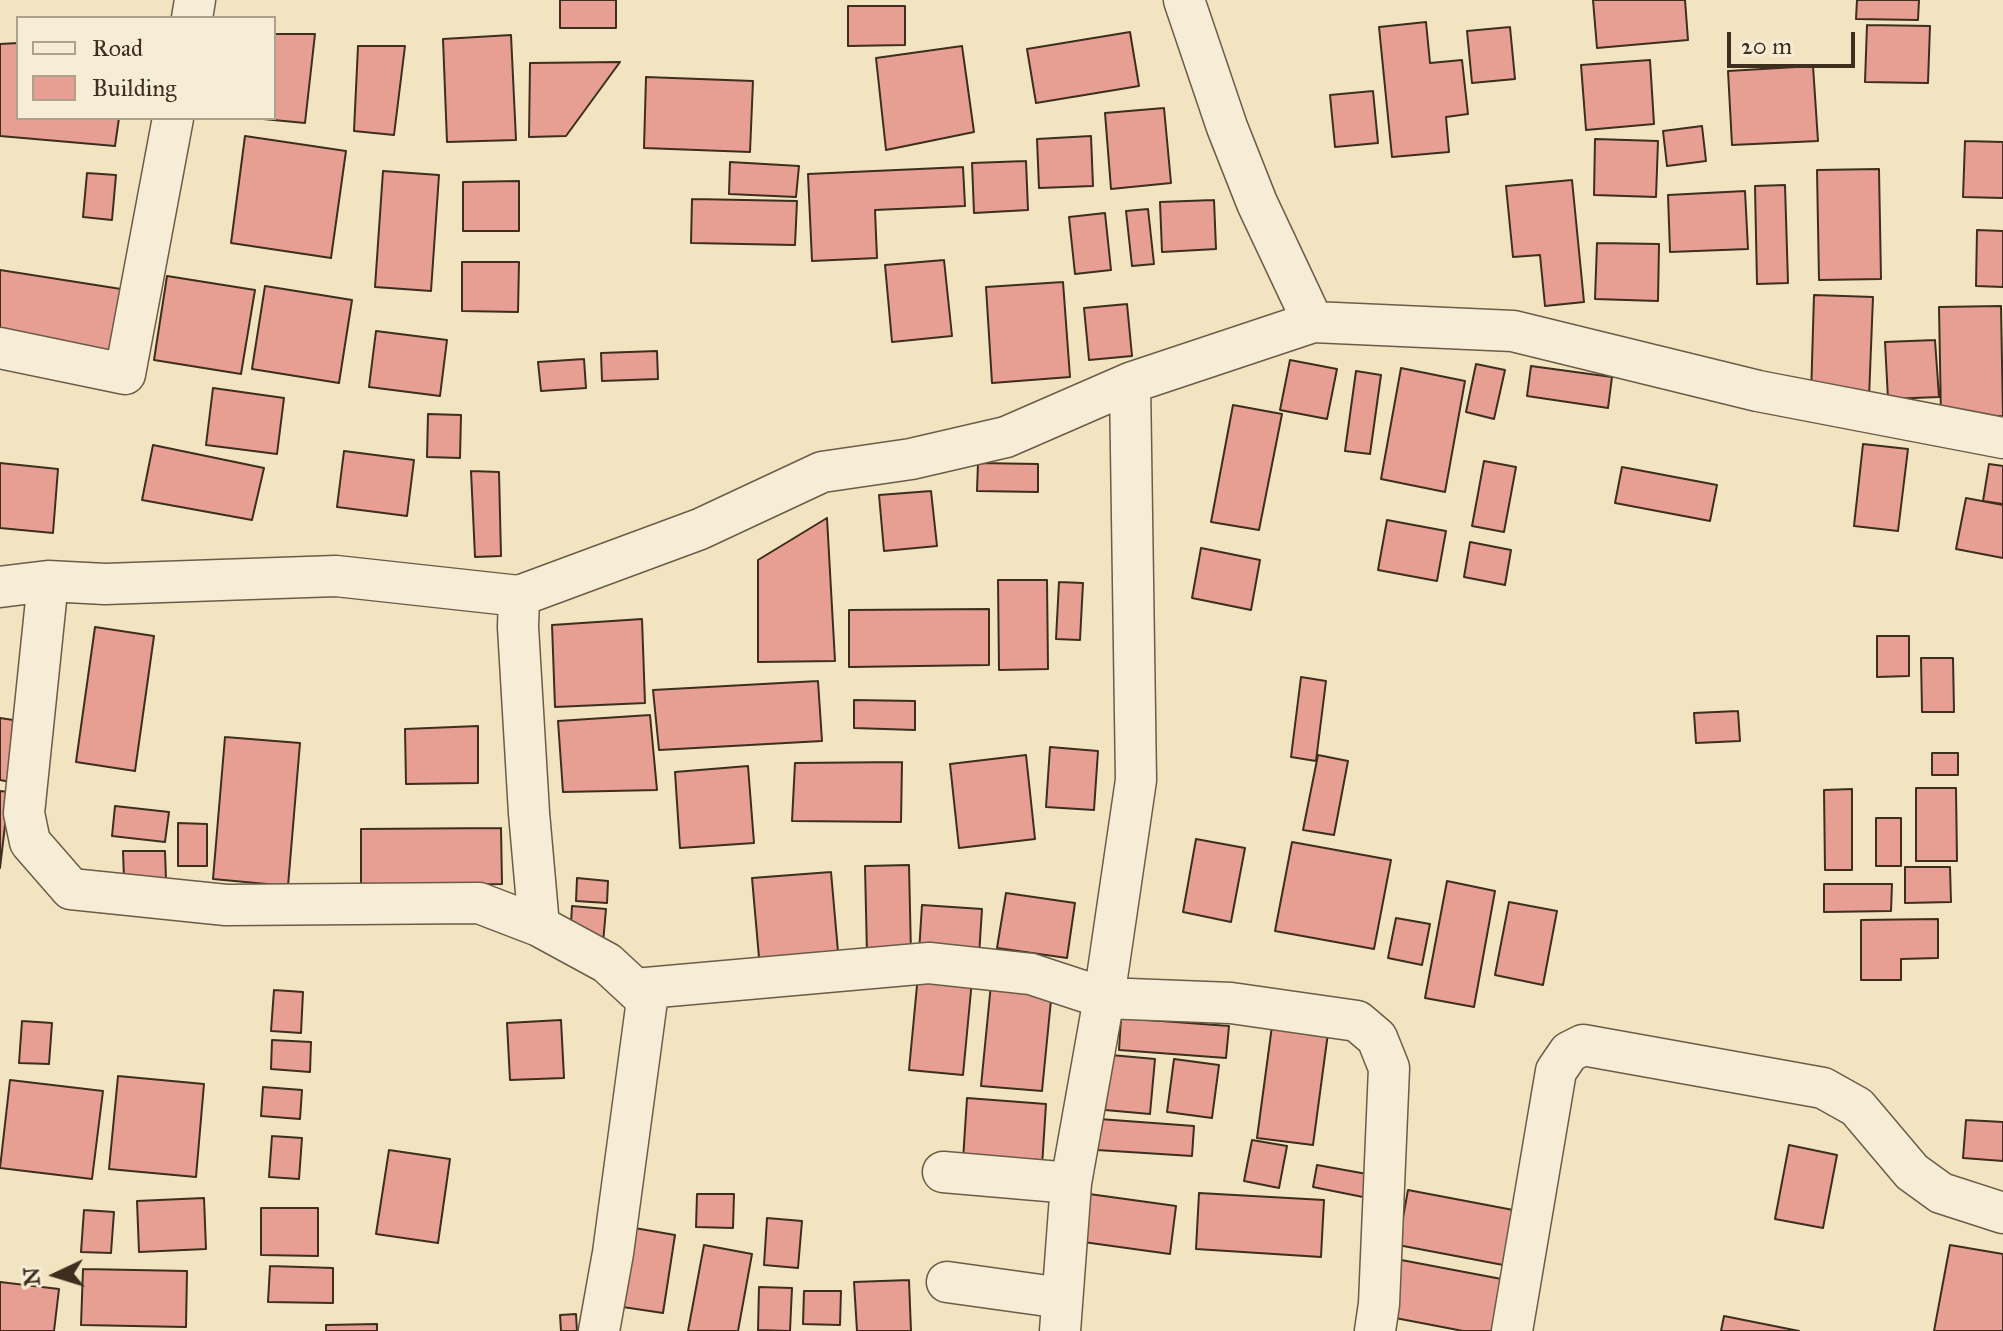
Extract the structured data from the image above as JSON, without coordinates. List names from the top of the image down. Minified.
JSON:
{"legend":["Road","Building"],"scale_bar":"20 m","north":"left"}
